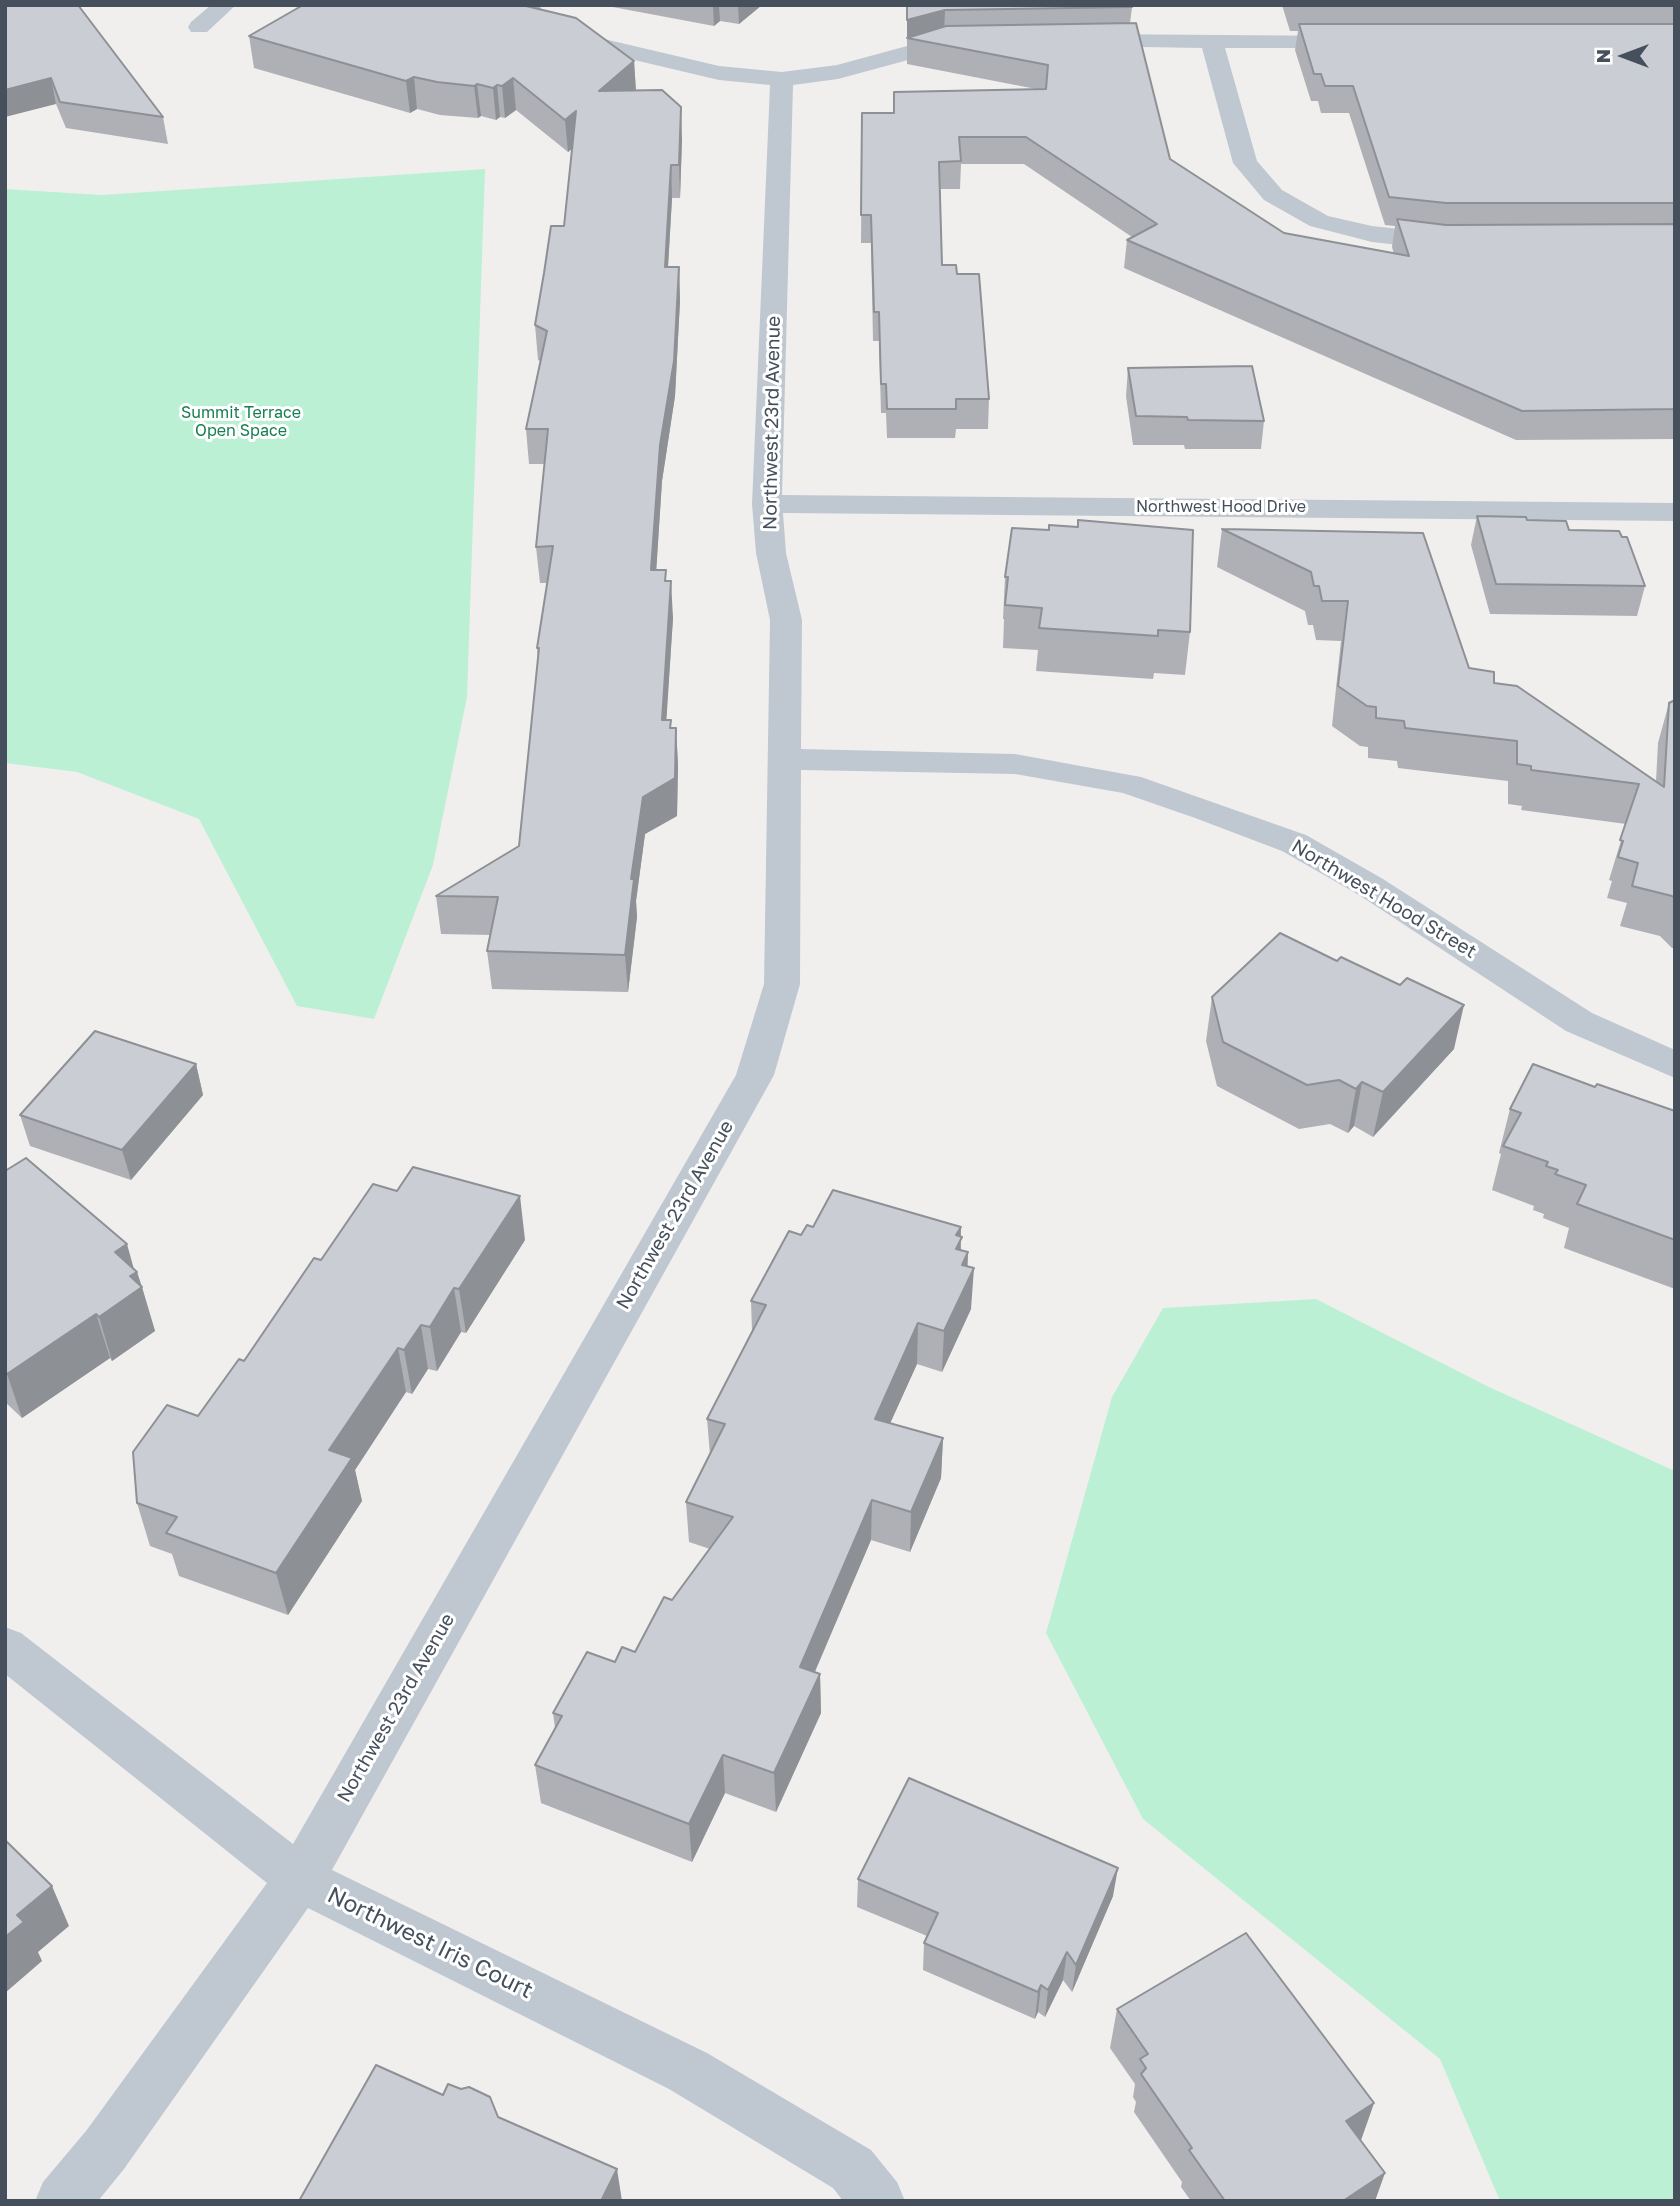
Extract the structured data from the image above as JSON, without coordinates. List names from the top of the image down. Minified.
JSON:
{"streets":{"street":["Northwest 23rd Avenue","Northwest Hood Drive","Northwest Hood Street","Northwest Iris Court"]},"crossings":[["Northwest 23rd Avenue","Northwest Hood Drive"],["Northwest 23rd Avenue","Northwest Hood Street"],["Northwest 23rd Avenue","Northwest Iris Court"]],"parks":["Summit Terrace Open Space"],"north":"left"}
